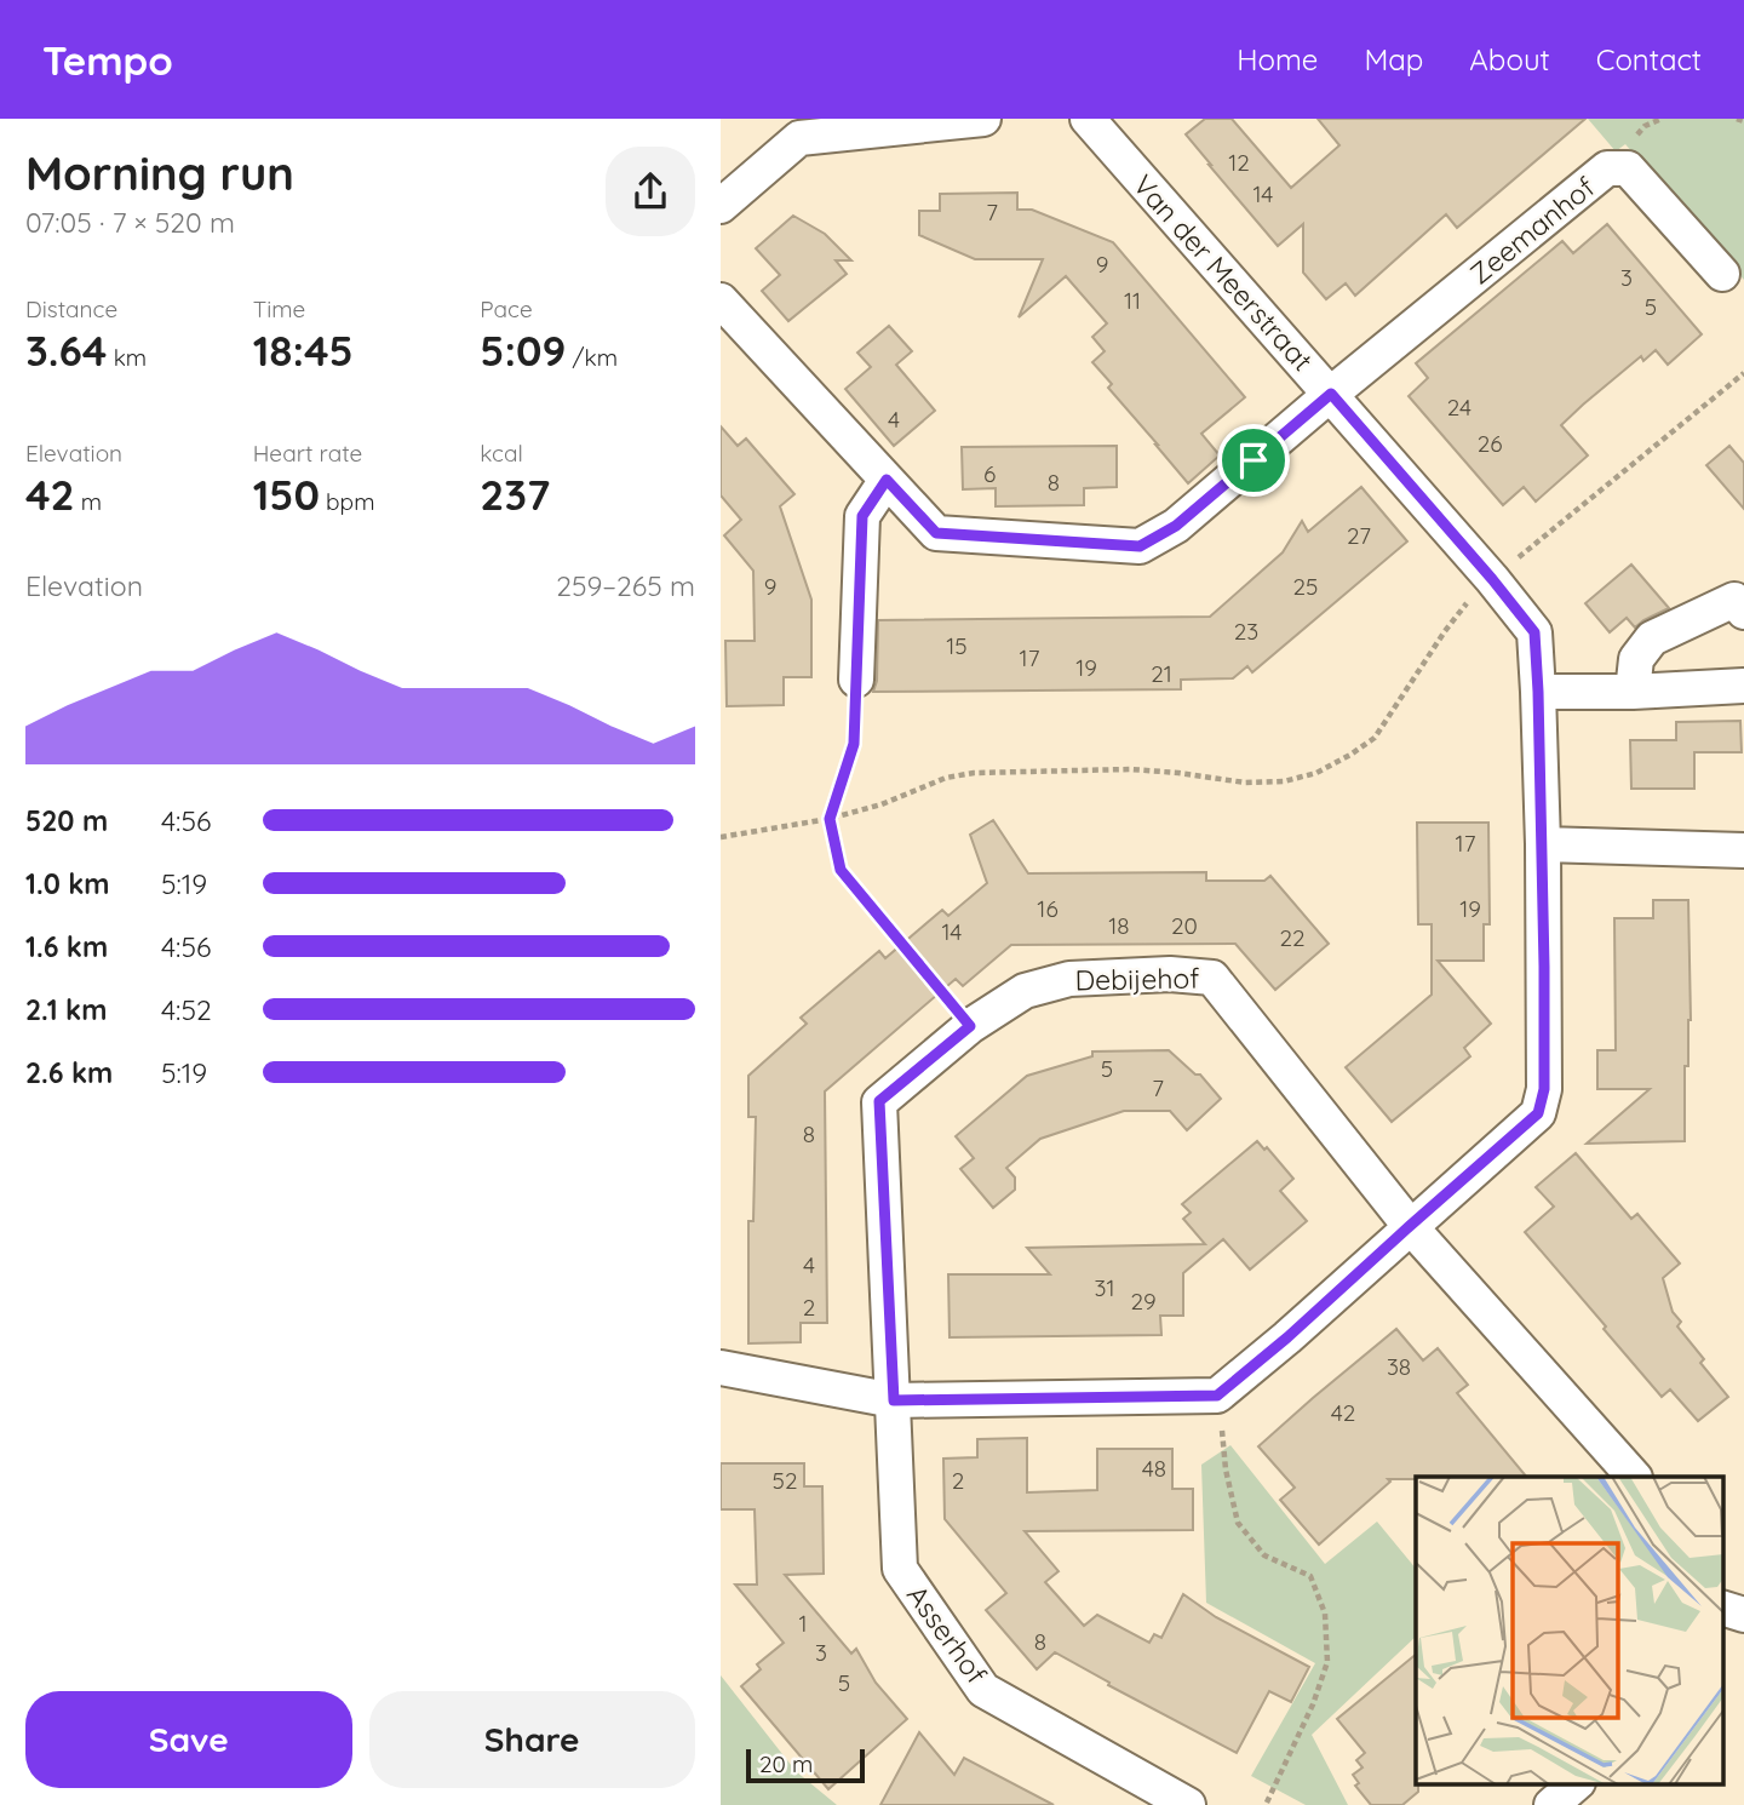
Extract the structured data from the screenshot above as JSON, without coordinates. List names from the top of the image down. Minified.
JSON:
{"streets":{"street":["Zeemanhof","Van der Meerstraat","Debijehof","Asserhof"]},"crossings":[["Zeemanhof","Van der Meerstraat"],["Van der Meerstraat","Debijehof"],["Debijehof","Asserhof"]],"house_numbers":["12","14","7","9","3","11","5","24","4","26","6","8","27","9","25","23","15","17","19","21","17","16","19","18","20","14","22","5","7","8","4","31","29","2","38","42","48","52","2","1","8","3","5"],"scale_bar":"20 m","page":{"header":"Tempo","nav":["Home","Map","About","Contact"],"heading":["Morning run","07:05 · 7 × 520 m"],"stats":[["Distance","3.64 km"],["Time","18:45"],["Pace","5:09 /km"],["Elevation","42 m"],["Heart rate","150 bpm"],["kcal","237"]],"chart":["Elevation","259–265 m"],"list":[{"name":"520 m","note":"4:56"},{"name":"1.0 km","note":"5:19"},{"name":"1.6 km","note":"4:56"},{"name":"2.1 km","note":"4:52"},{"name":"2.6 km","note":"5:19"}],"buttons":["Save","Share"],"scale":"20 m"}}
